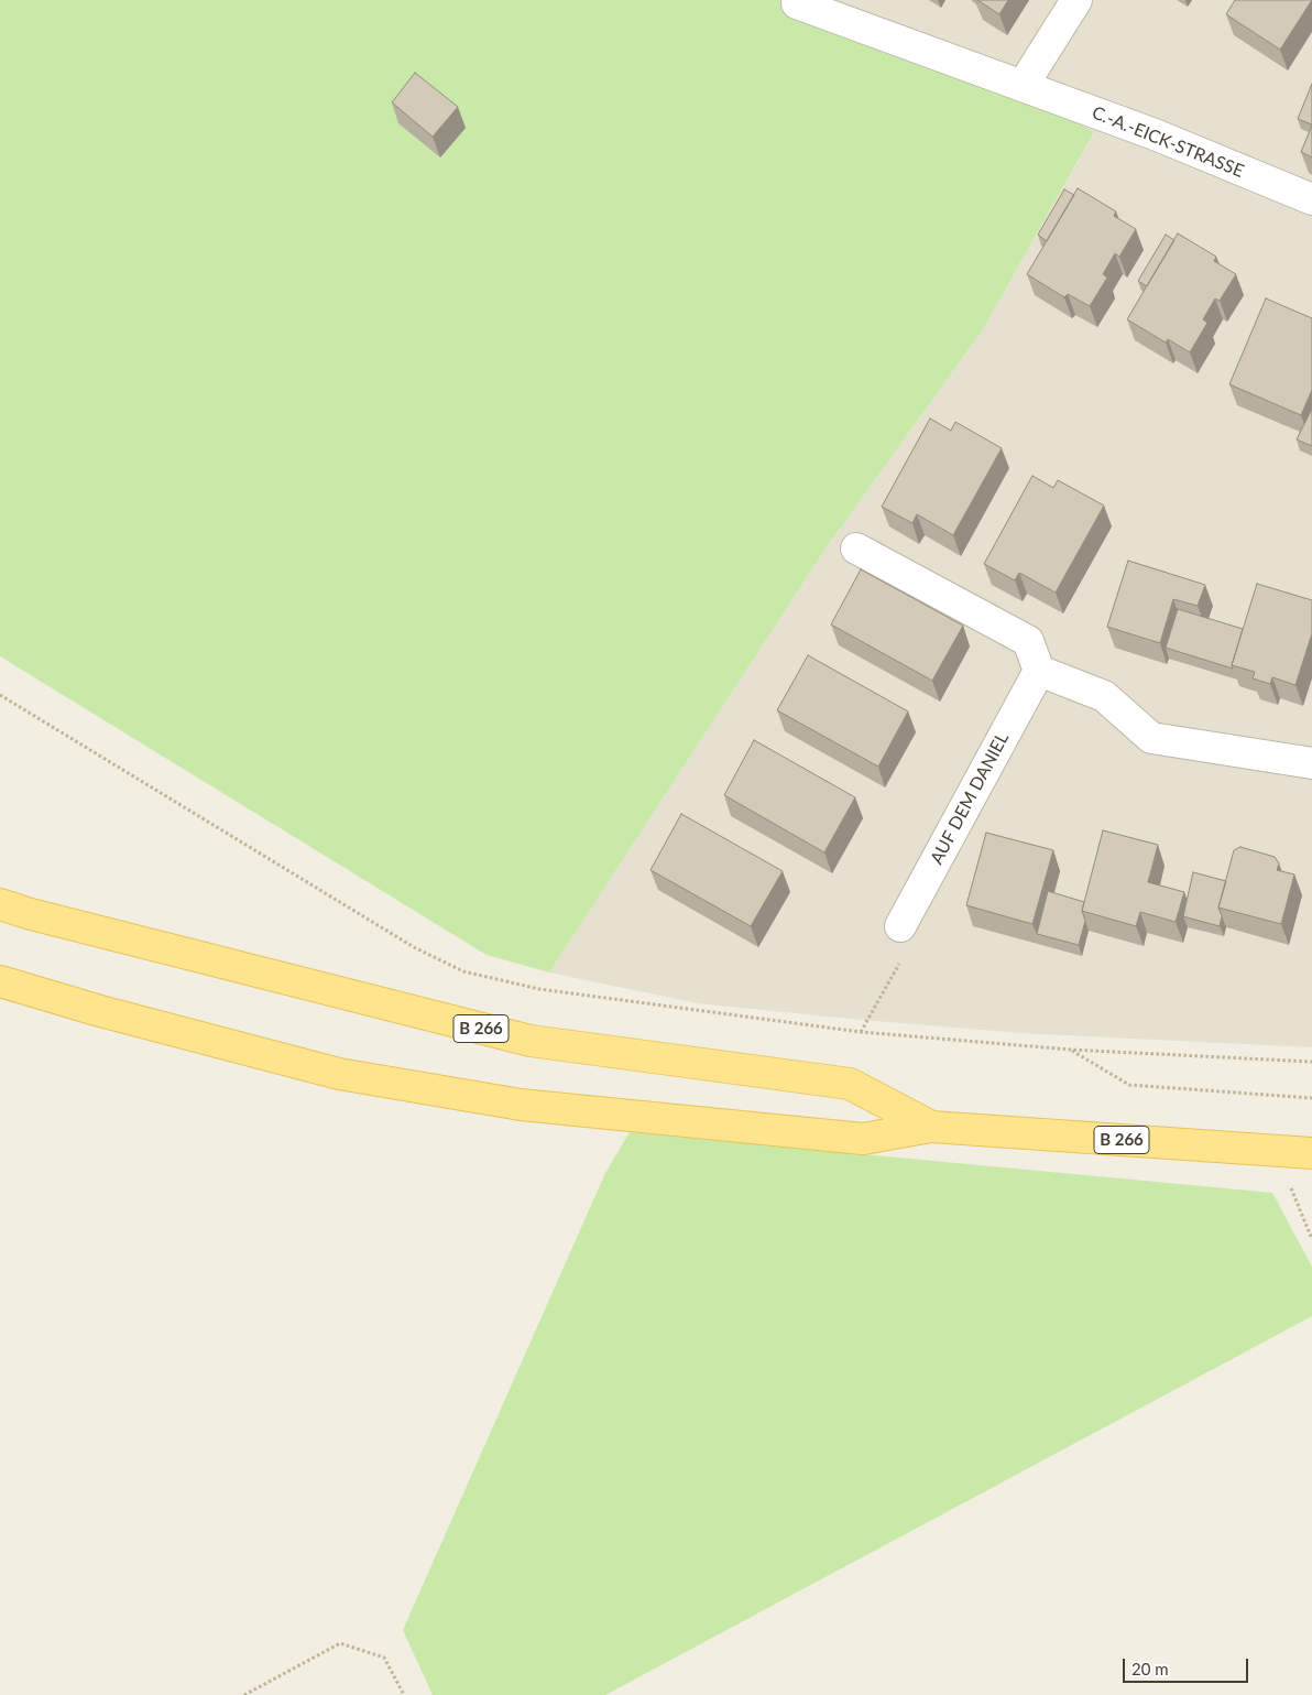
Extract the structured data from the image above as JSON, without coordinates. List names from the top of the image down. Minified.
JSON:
{"streets":{"main road":["B 266"],"street":["C.-A.-EICK-STRASSE","AUF DEM DANIEL"]},"scale_bar":"20 m"}
